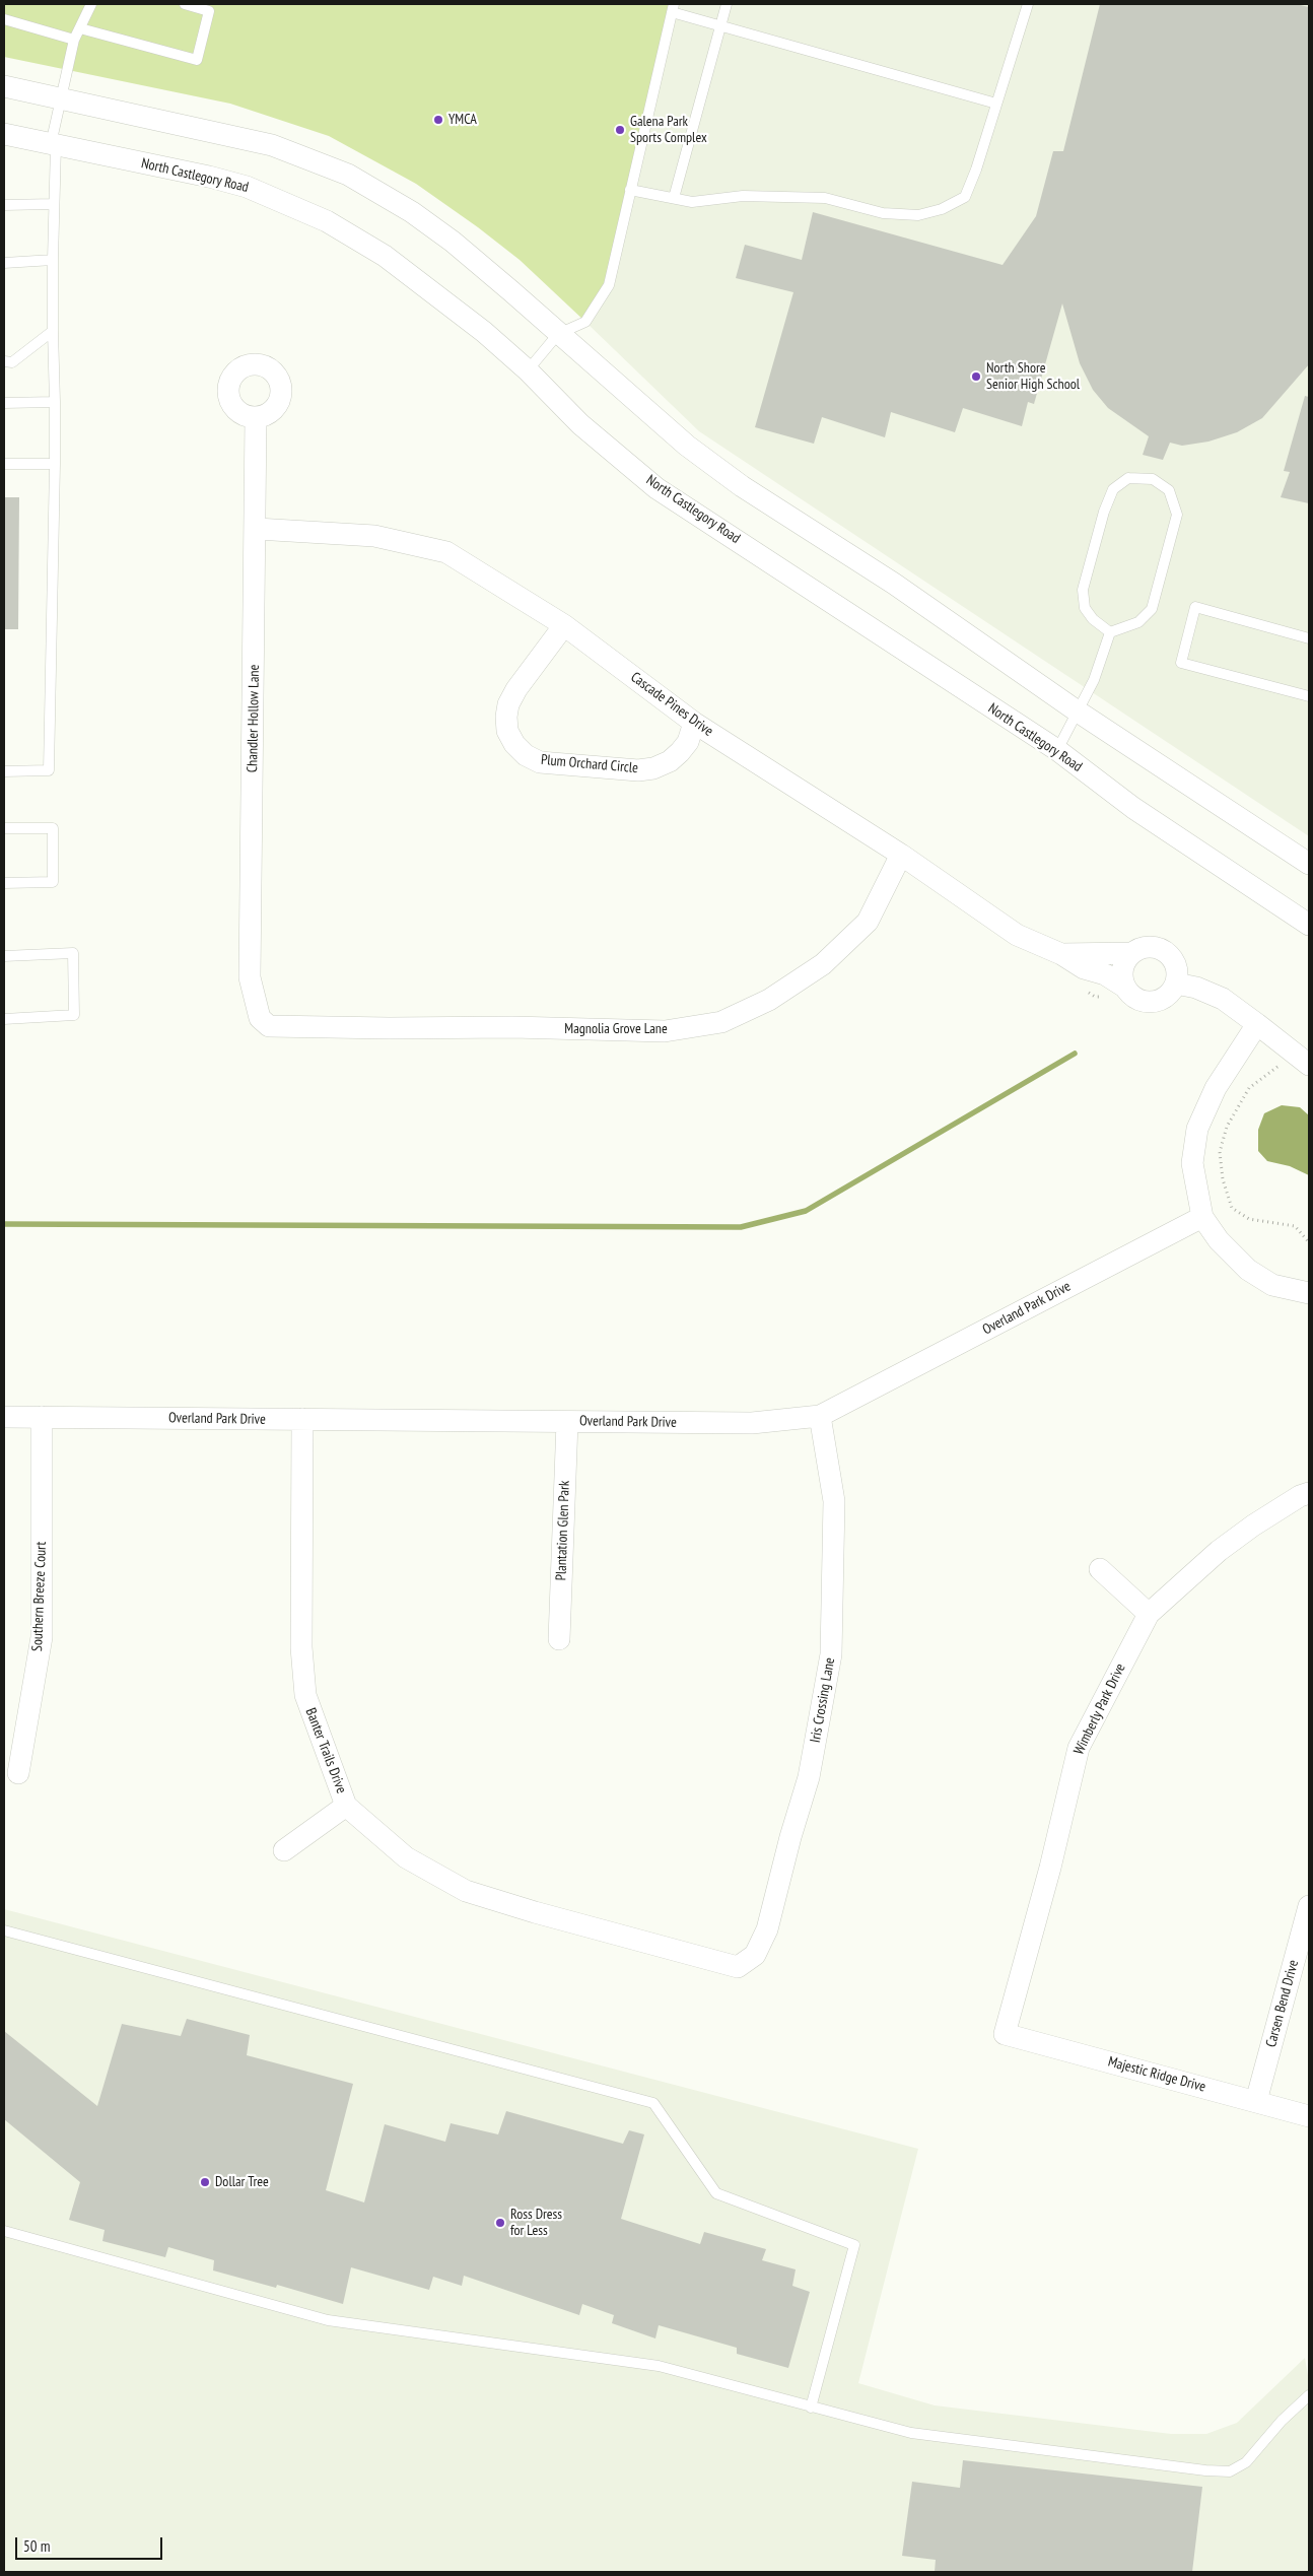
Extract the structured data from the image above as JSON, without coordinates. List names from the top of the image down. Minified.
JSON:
{"streets":{"street":["North Castlegory Road","Cascade Pines Drive","Chandler Hollow Lane","Plum Orchard Circle","Magnolia Grove Lane","Overland Park Drive","Plantation Glen Park","Southern Breeze Court","Iris Crossing Lane","Wimberly Park Drive","Banter Trails Drive","Carsen Bend Drive","Majestic Ridge Drive"]},"crossings":[["Cascade Pines Drive","Chandler Hollow Lane"],["Cascade Pines Drive","Plum Orchard Circle"],["Cascade Pines Drive","Magnolia Grove Lane"],["Chandler Hollow Lane","Magnolia Grove Lane"],["Overland Park Drive","Plantation Glen Park"],["Overland Park Drive","Southern Breeze Court"],["Overland Park Drive","Iris Crossing Lane"],["Overland Park Drive","Banter Trails Drive"],["Iris Crossing Lane","Banter Trails Drive"],["Wimberly Park Drive","Majestic Ridge Drive"],["Carsen Bend Drive","Majestic Ridge Drive"]],"places":["YMCA","Galena Park Sports Complex","North Shore Senior High School","Dollar Tree","Ross Dress for Less"],"scale_bar":"50 m"}
